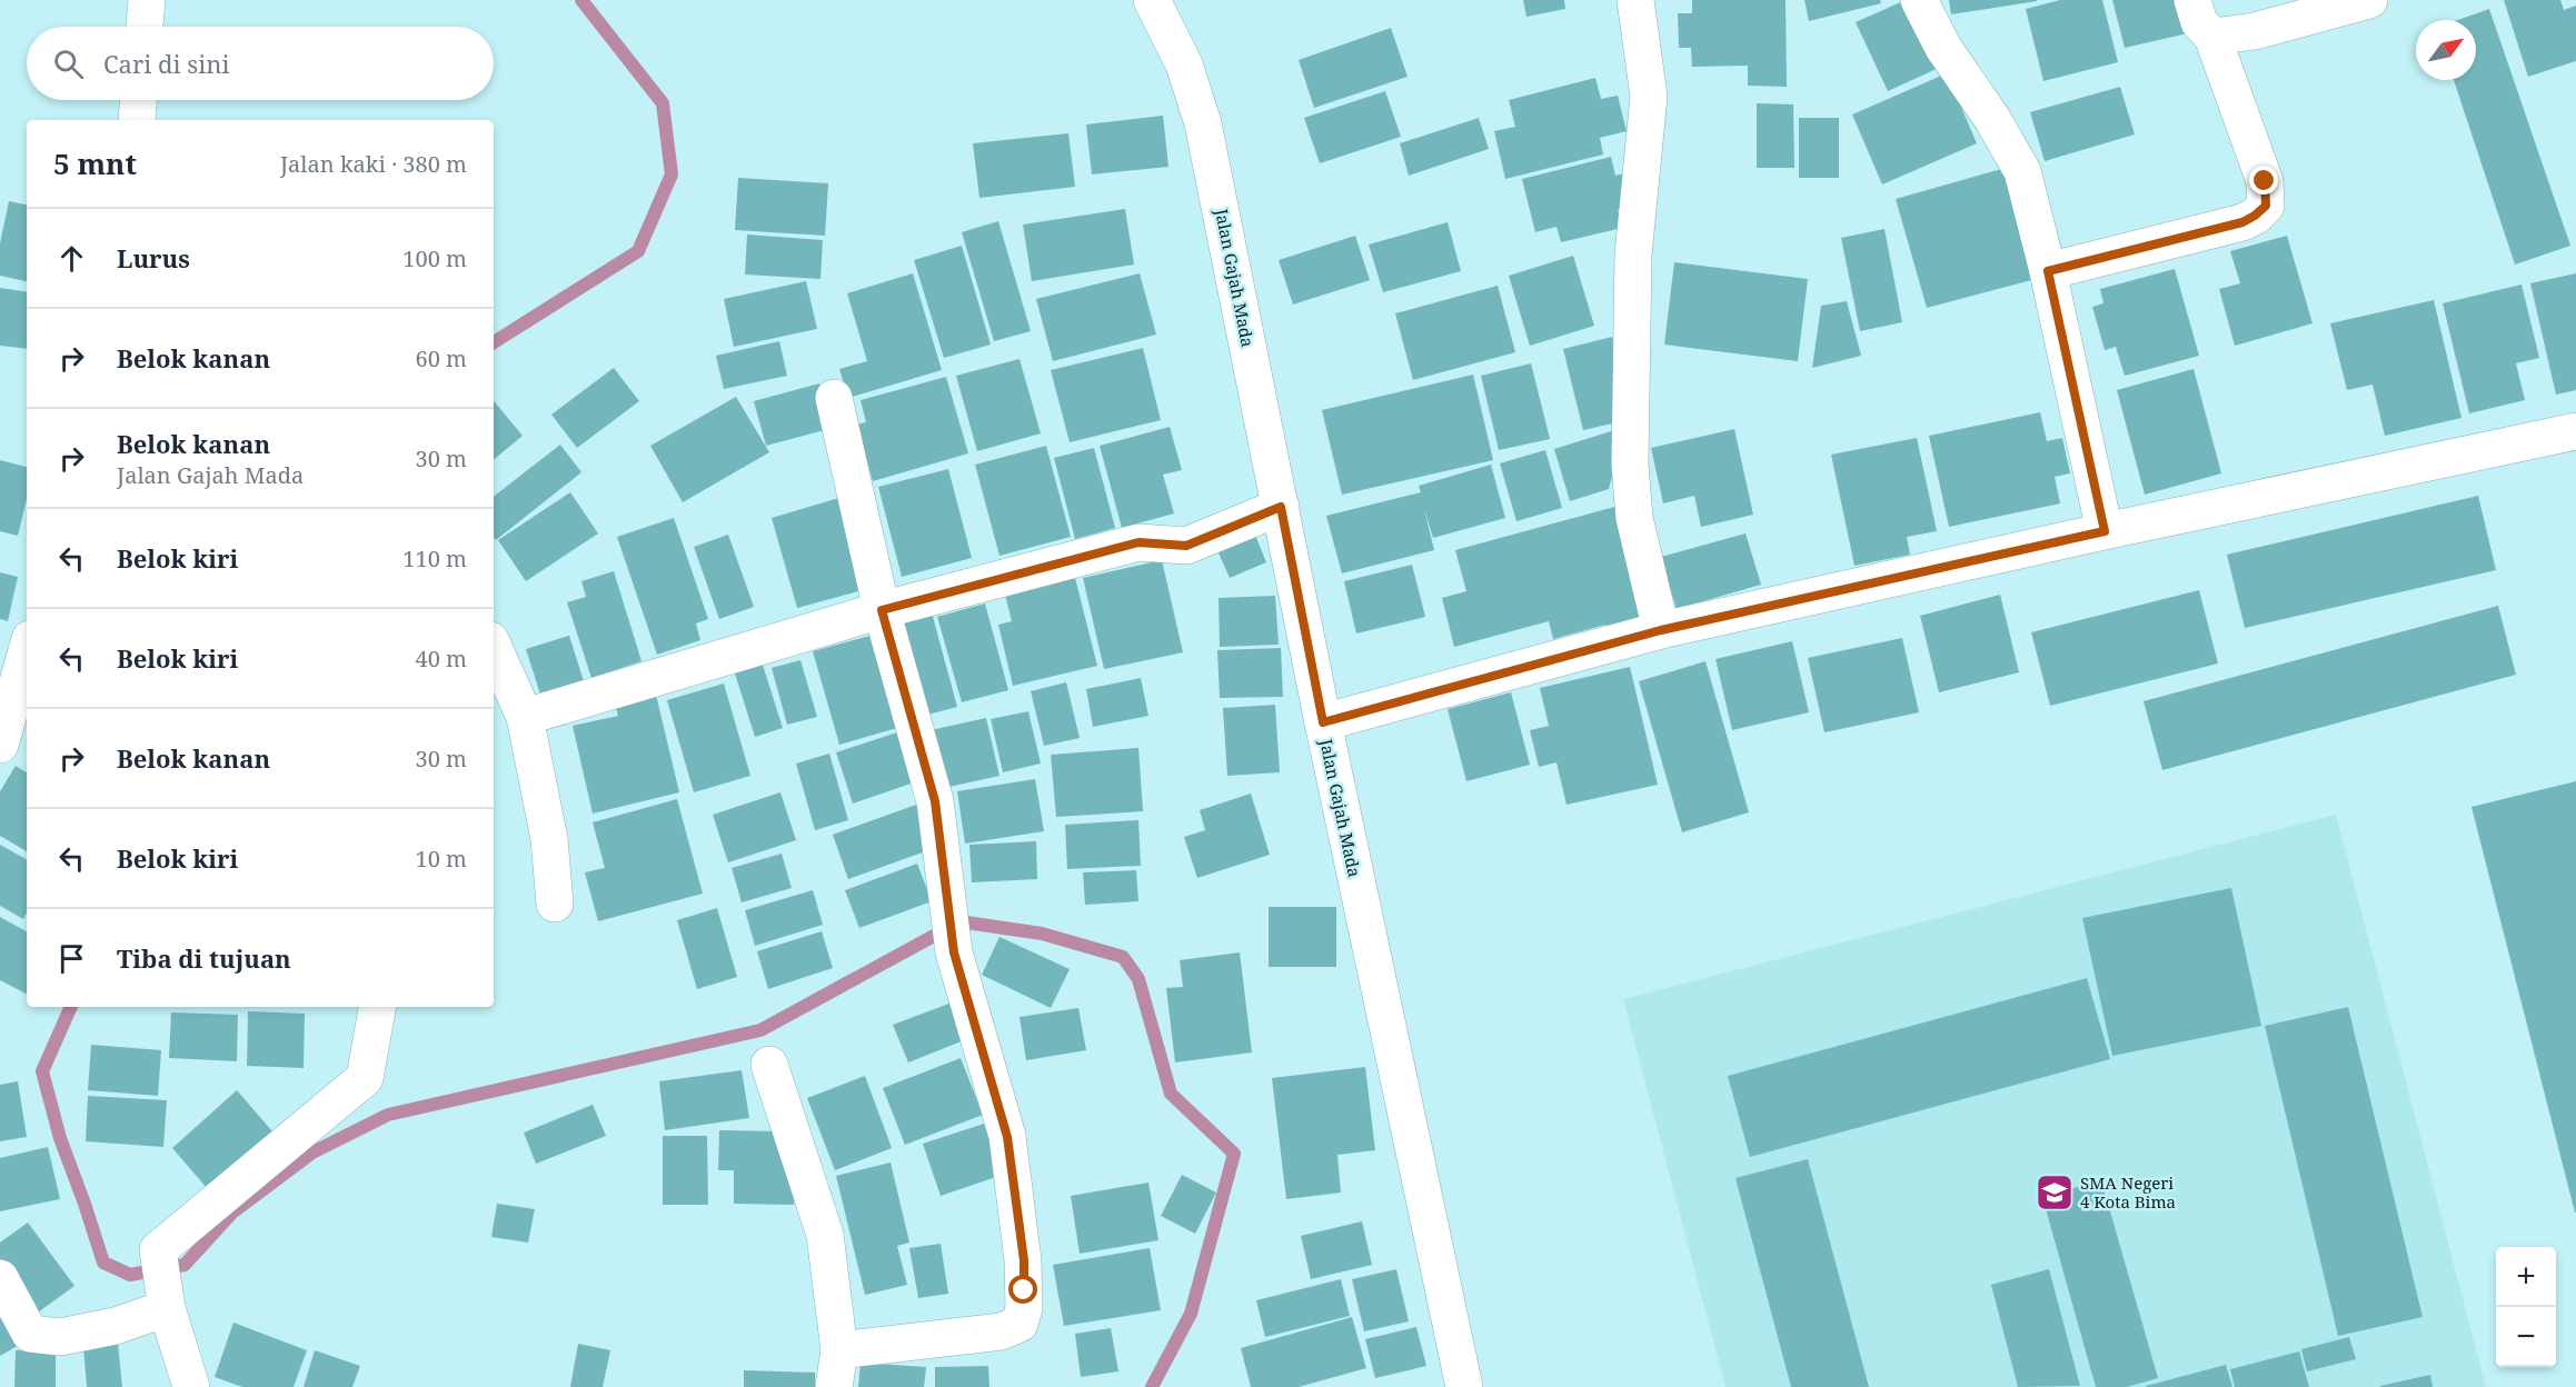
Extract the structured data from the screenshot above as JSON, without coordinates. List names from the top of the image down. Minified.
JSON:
{"streets":{"street":["Jalan Gajah Mada"]},"places":{"school or university":["SMA Negeri 4 Kota Bima"]},"north":"top right","page":{"search":"Cari di sini","heading":["5 mnt","Jalan kaki · 380 m"],"list":[["Lurus","100 m"],["Belok kanan","60 m"],["Belok kanan","Jalan Gajah Mada","30 m"],["Belok kiri","110 m"],["Belok kiri","40 m"],["Belok kanan","30 m"],["Belok kiri","10 m"],"Tiba di tujuan"],"map_buttons":["+","−"]}}
